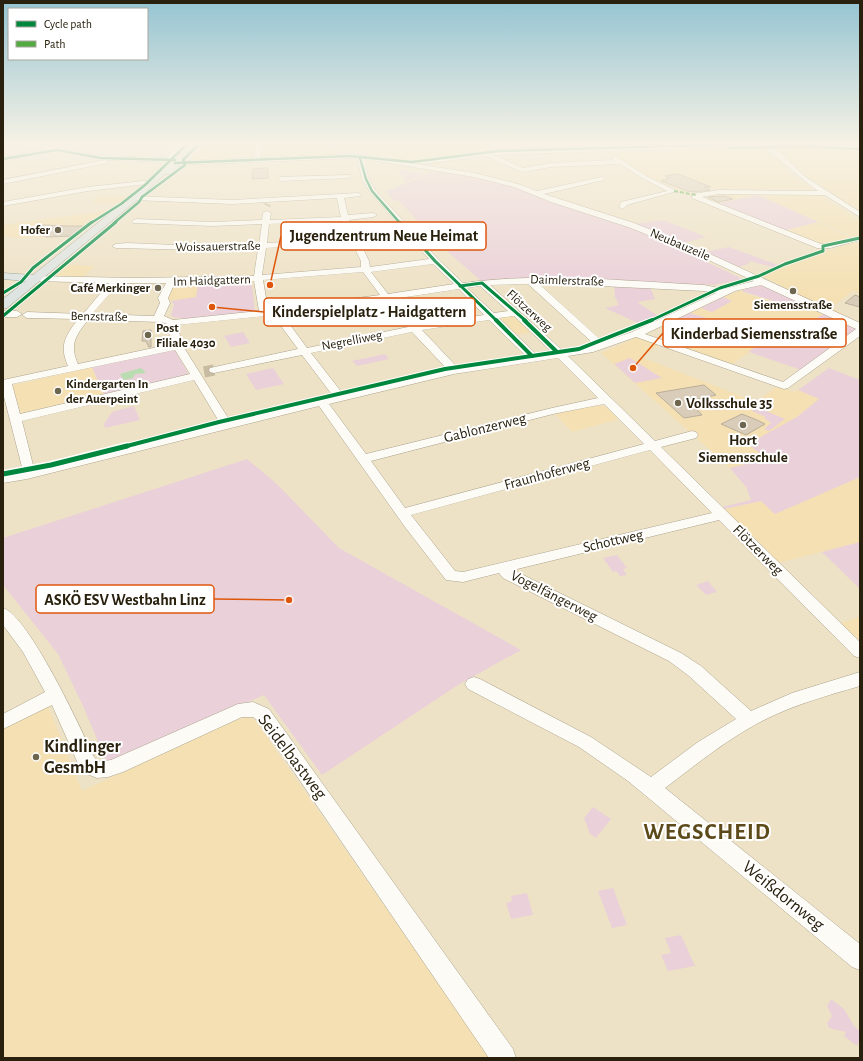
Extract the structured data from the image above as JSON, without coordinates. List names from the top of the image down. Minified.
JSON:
{"streets":{"street":["Neubauzeile","Woissauerstraße","Im Haidgattern","Daimlerstraße","Flötzerweg","Benzstraße","Negrelliweg","Gablonzerweg","Fraunhoferweg","Schottweg","Vogelfängerweg","Seidelbastweg","Weißdornweg"]},"crossings":[["Woissauerstraße","Flötzerweg"],["Im Haidgattern","Flötzerweg"],["Daimlerstraße","Flötzerweg"],["Daimlerstraße","Benzstraße"],["Flötzerweg","Negrelliweg"],["Flötzerweg","Gablonzerweg"],["Flötzerweg","Fraunhoferweg"],["Flötzerweg","Schottweg"],["Gablonzerweg","Vogelfängerweg"],["Fraunhoferweg","Vogelfängerweg"],["Schottweg","Vogelfängerweg"]],"districts":["WEGSCHEID"],"places":["Hofer","Jugendzentrum Neue Heimat","Café Merkinger","Siemensstraße","Kinderspielplatz - Haidgattern","Post Filiale 4030","Kinderbad Siemensstraße","Kindergarten In der Auerpeint","Volksschule 35","Hort Siemensschule","ASKÖ ESV Westbahn Linz","Kindlinger GesmbH"],"legend":["Cycle path","Path"]}
